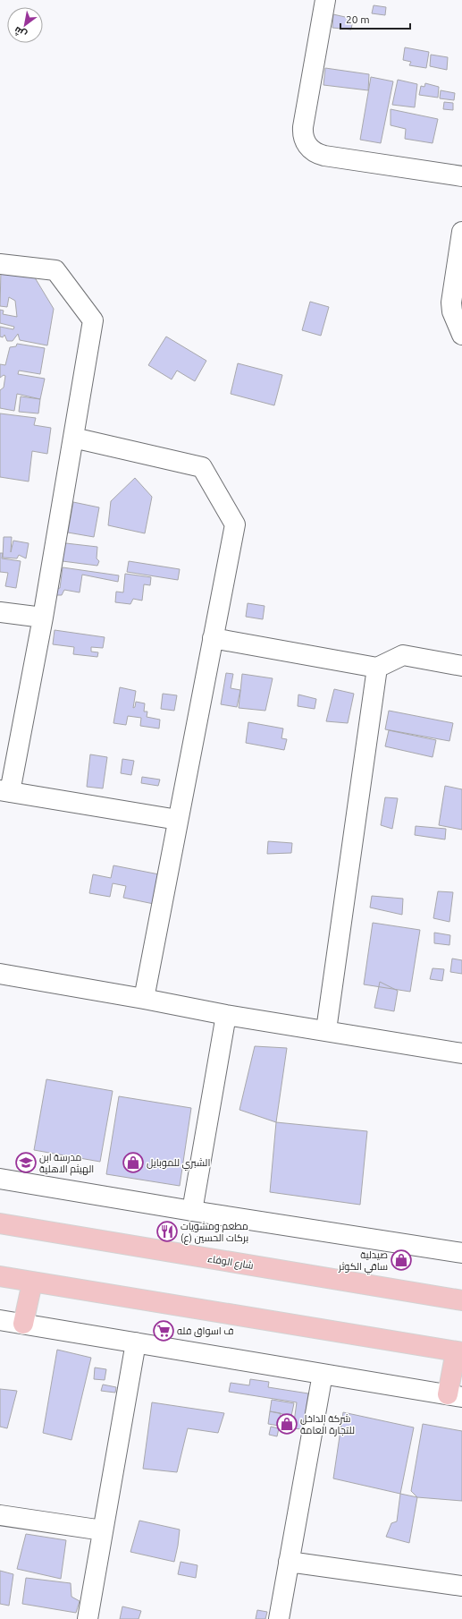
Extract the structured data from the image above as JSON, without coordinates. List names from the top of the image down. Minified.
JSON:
{"streets":{"main road":["شارع الوفاء"]},"places":{"school or university":["مدرسة ابن الهيثم الاهلية"],"shop":["الشبري للموبايل","صيدلية ساقي الكوثر","شركة الداخل للتجارة العامة"],"restaurant":["مطعم ومشويات بركات الحسين (ع)"],"supermarket":["ف اسواق فله"]},"scale_bar":"20 m","north":"bottom left"}
